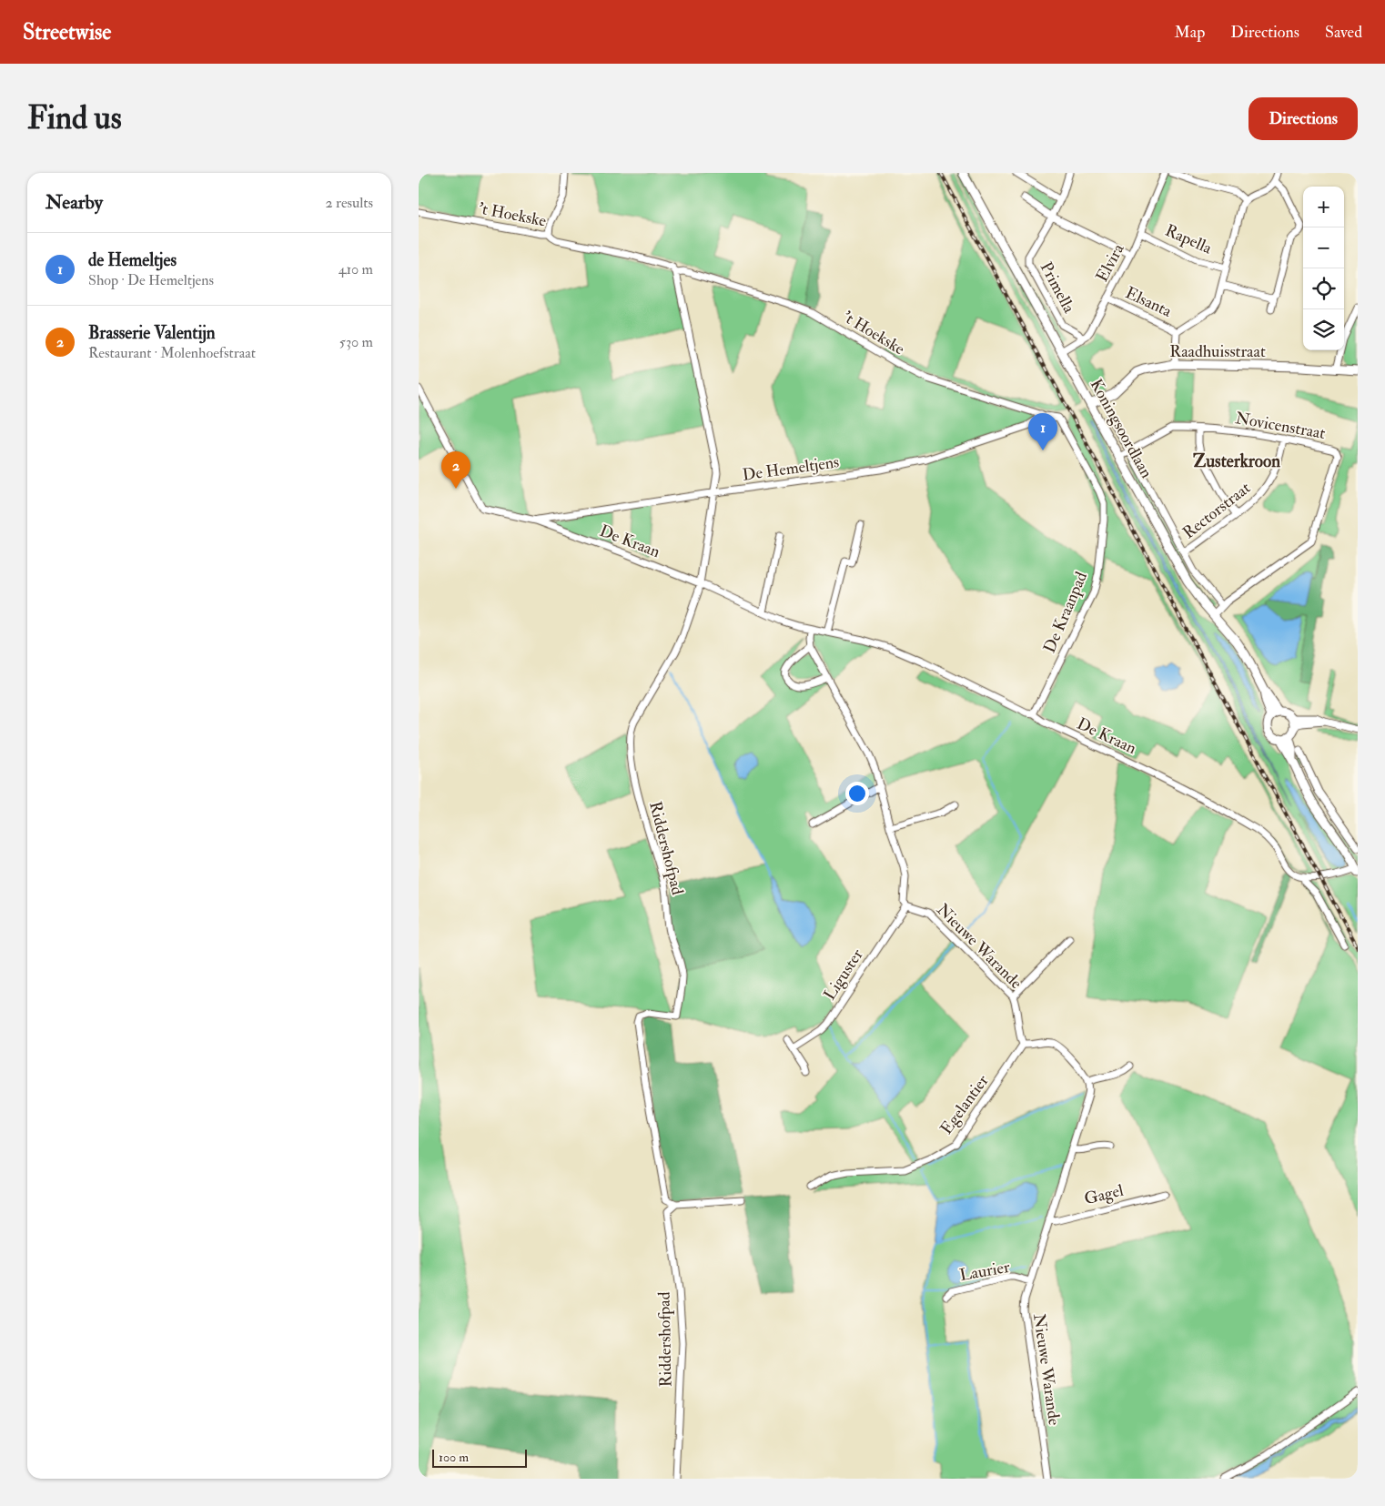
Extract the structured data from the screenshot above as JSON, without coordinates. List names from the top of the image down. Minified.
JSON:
{"streets":{"street":["'t Hoekske","Rapella","Elvira","Primella","Elsanta","Raadhuisstraat","Novicenstraat","Koningsoordlaan","De Hemeltjens","Rectorstraat","De Kraan","De Kraanpad","Riddershofpad","Nieuwe Warande","Liguster","Egelantier","Gagel","Laurier"]},"crossings":[["'t Hoekske","De Hemeltjens"],["'t Hoekske","De Kraanpad"],["Rapella","Elvira"],["Elvira","Primella"],["Elvira","Elsanta"],["Elvira","Koningsoordlaan"],["Raadhuisstraat","Koningsoordlaan"],["Novicenstraat","Koningsoordlaan"],["Novicenstraat","Rectorstraat"],["Koningsoordlaan","Rectorstraat"],["De Hemeltjens","De Kraan"],["De Hemeltjens","Riddershofpad"],["De Kraan","De Kraanpad"],["De Kraan","Riddershofpad"],["Nieuwe Warande","Liguster"],["Nieuwe Warande","Egelantier"],["Nieuwe Warande","Gagel"],["Nieuwe Warande","Laurier"]],"districts":["Zusterkroon"],"scale_bar":"100 m","page":{"header":"Streetwise","nav":["Map","Directions","Saved"],"buttons":"Directions","title":"Find us","heading":["Nearby","2 results"],"map_buttons":["+","−"],"list":[{"mark":"1","name":"de Hemeltjes","note":"Shop · De Hemeltjens","value":"410 m"},{"mark":"2","name":"Brasserie Valentijn","note":"Restaurant · Molenhoefstraat","value":"530 m"}],"pins":["1","2"],"scale":"100 m"}}
